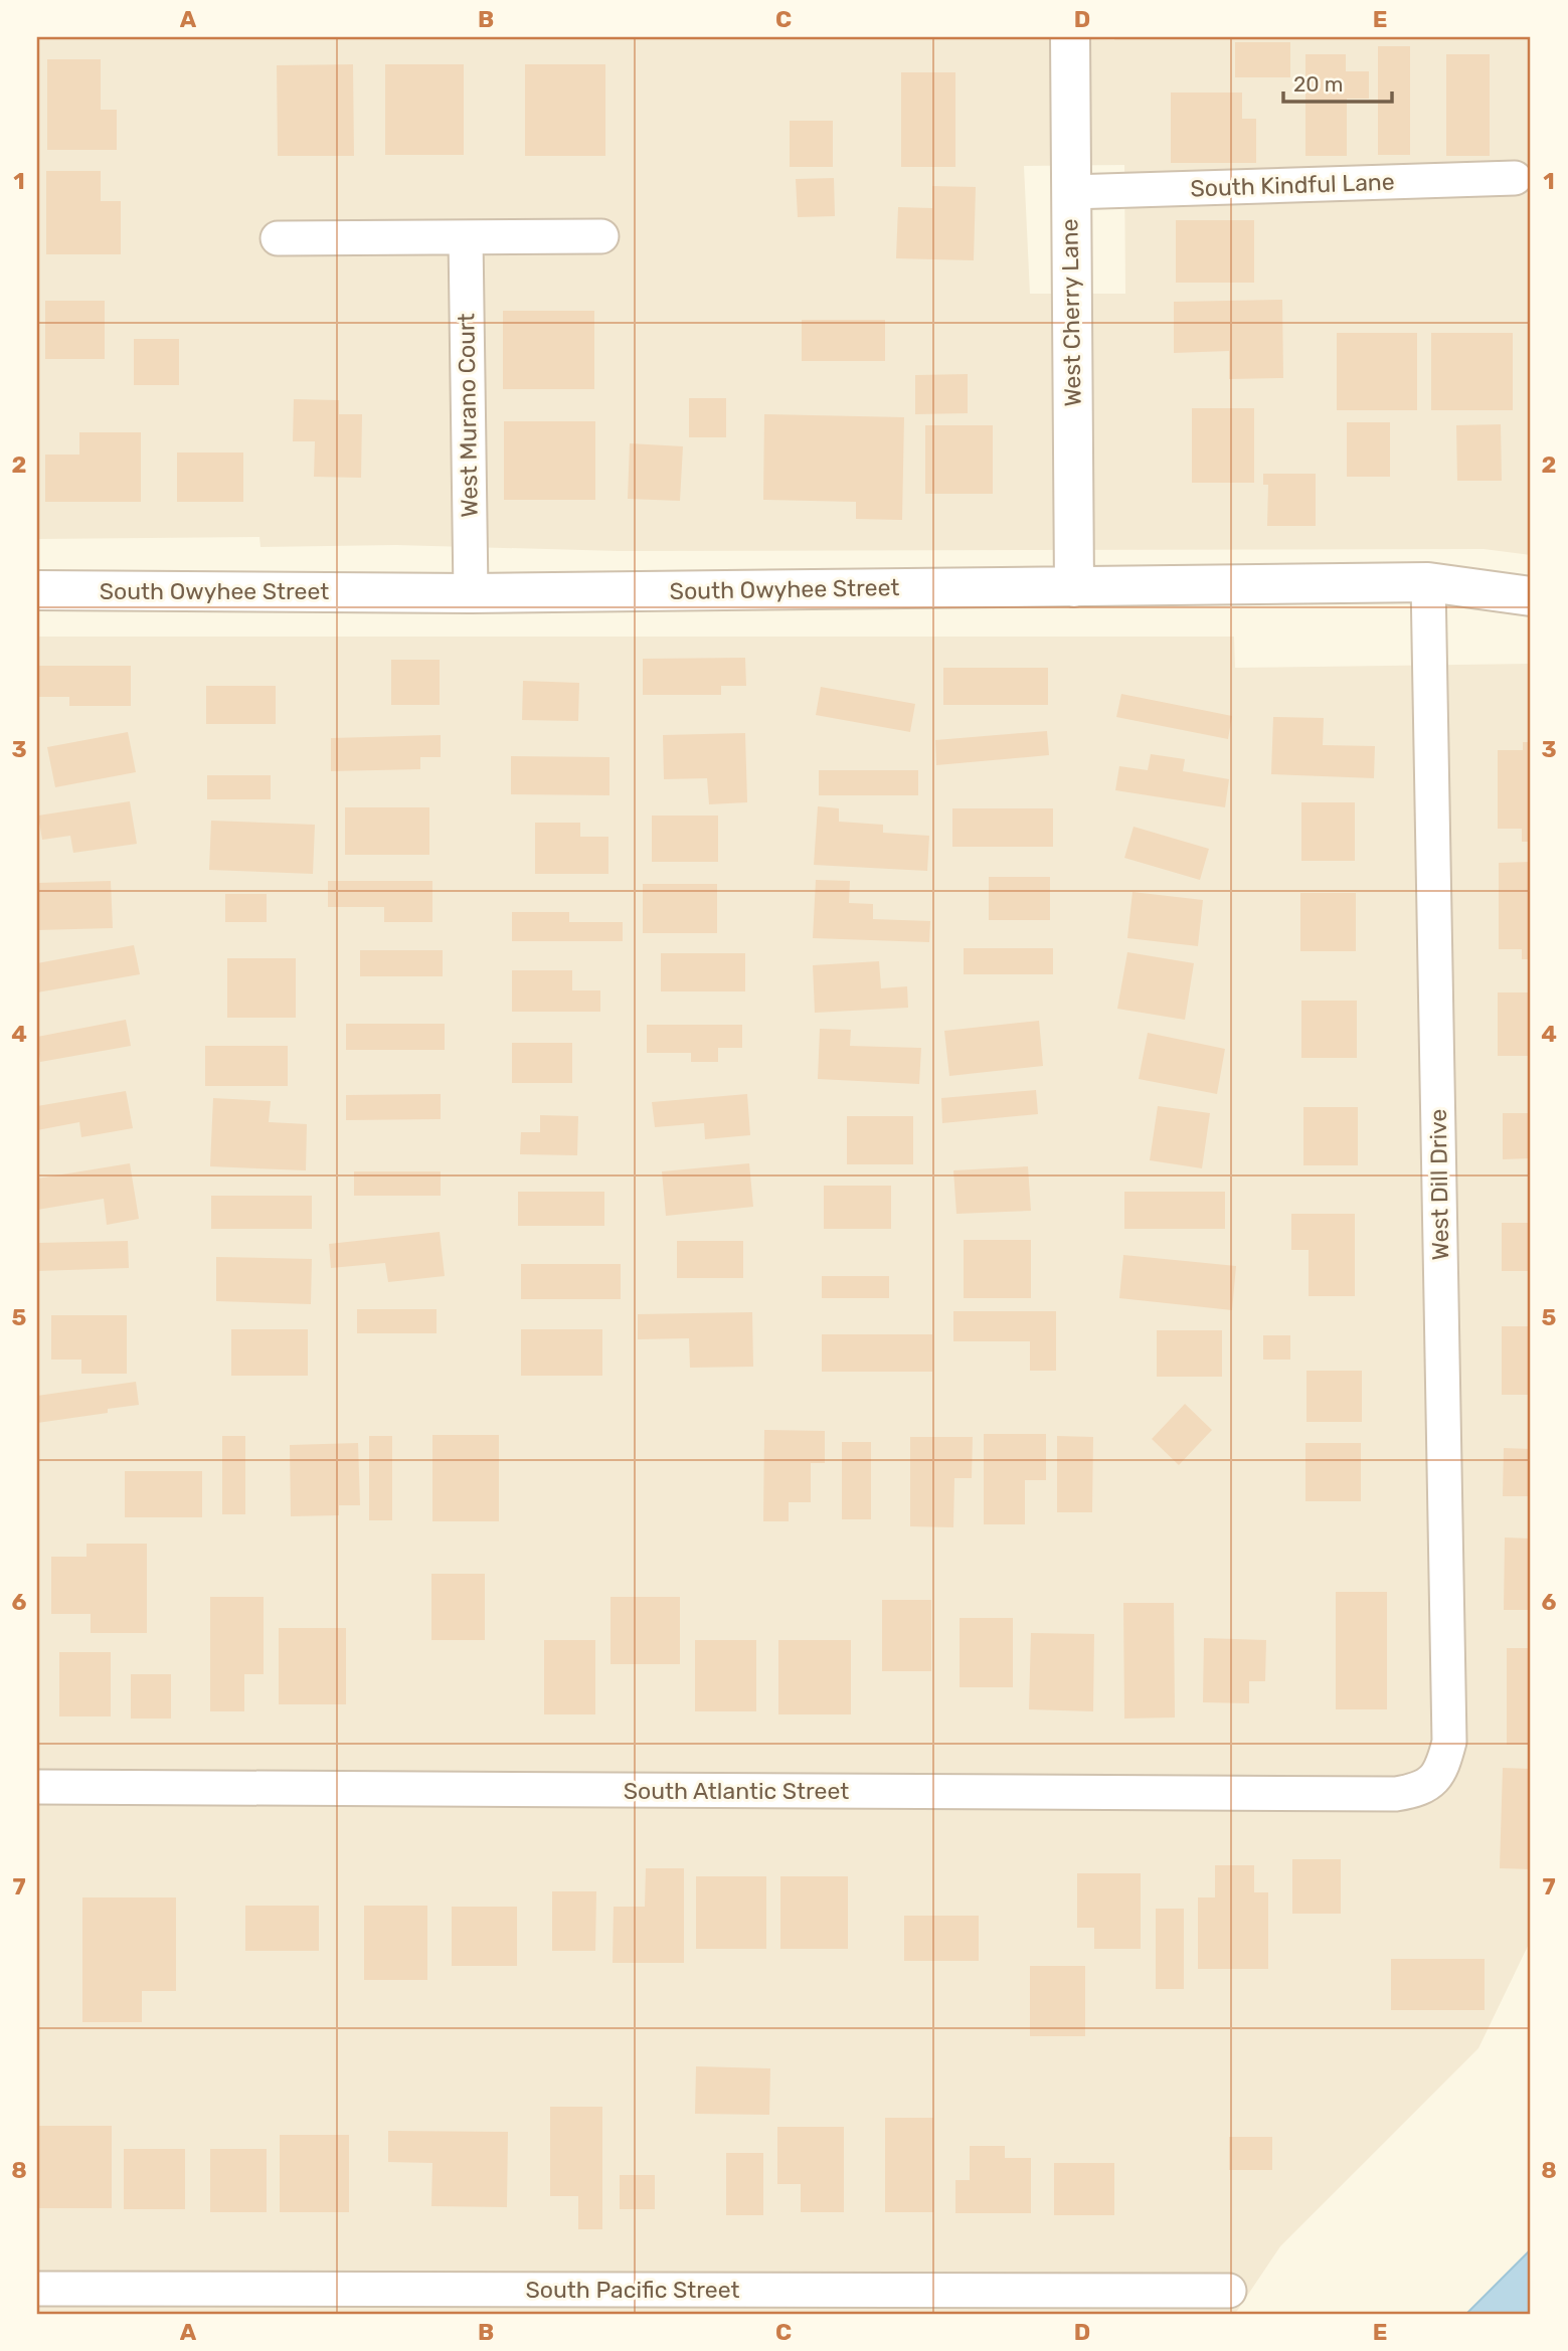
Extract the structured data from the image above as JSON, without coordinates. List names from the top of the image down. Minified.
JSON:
{"streets":{"street":["South Kindful Lane","West Cherry Lane","West Murano Court","South Owyhee Street","West Dill Drive","South Atlantic Street","South Pacific Street"]},"crossings":[["South Kindful Lane","West Cherry Lane"],["West Cherry Lane","South Owyhee Street"],["West Murano Court","South Owyhee Street"],["South Owyhee Street","West Dill Drive"],["West Dill Drive","South Atlantic Street"]],"scale_bar":"20 m","grid":{"columns":["A","B","C","D","E"],"rows":["1","2","3","4","5","6","7","8"]}}
